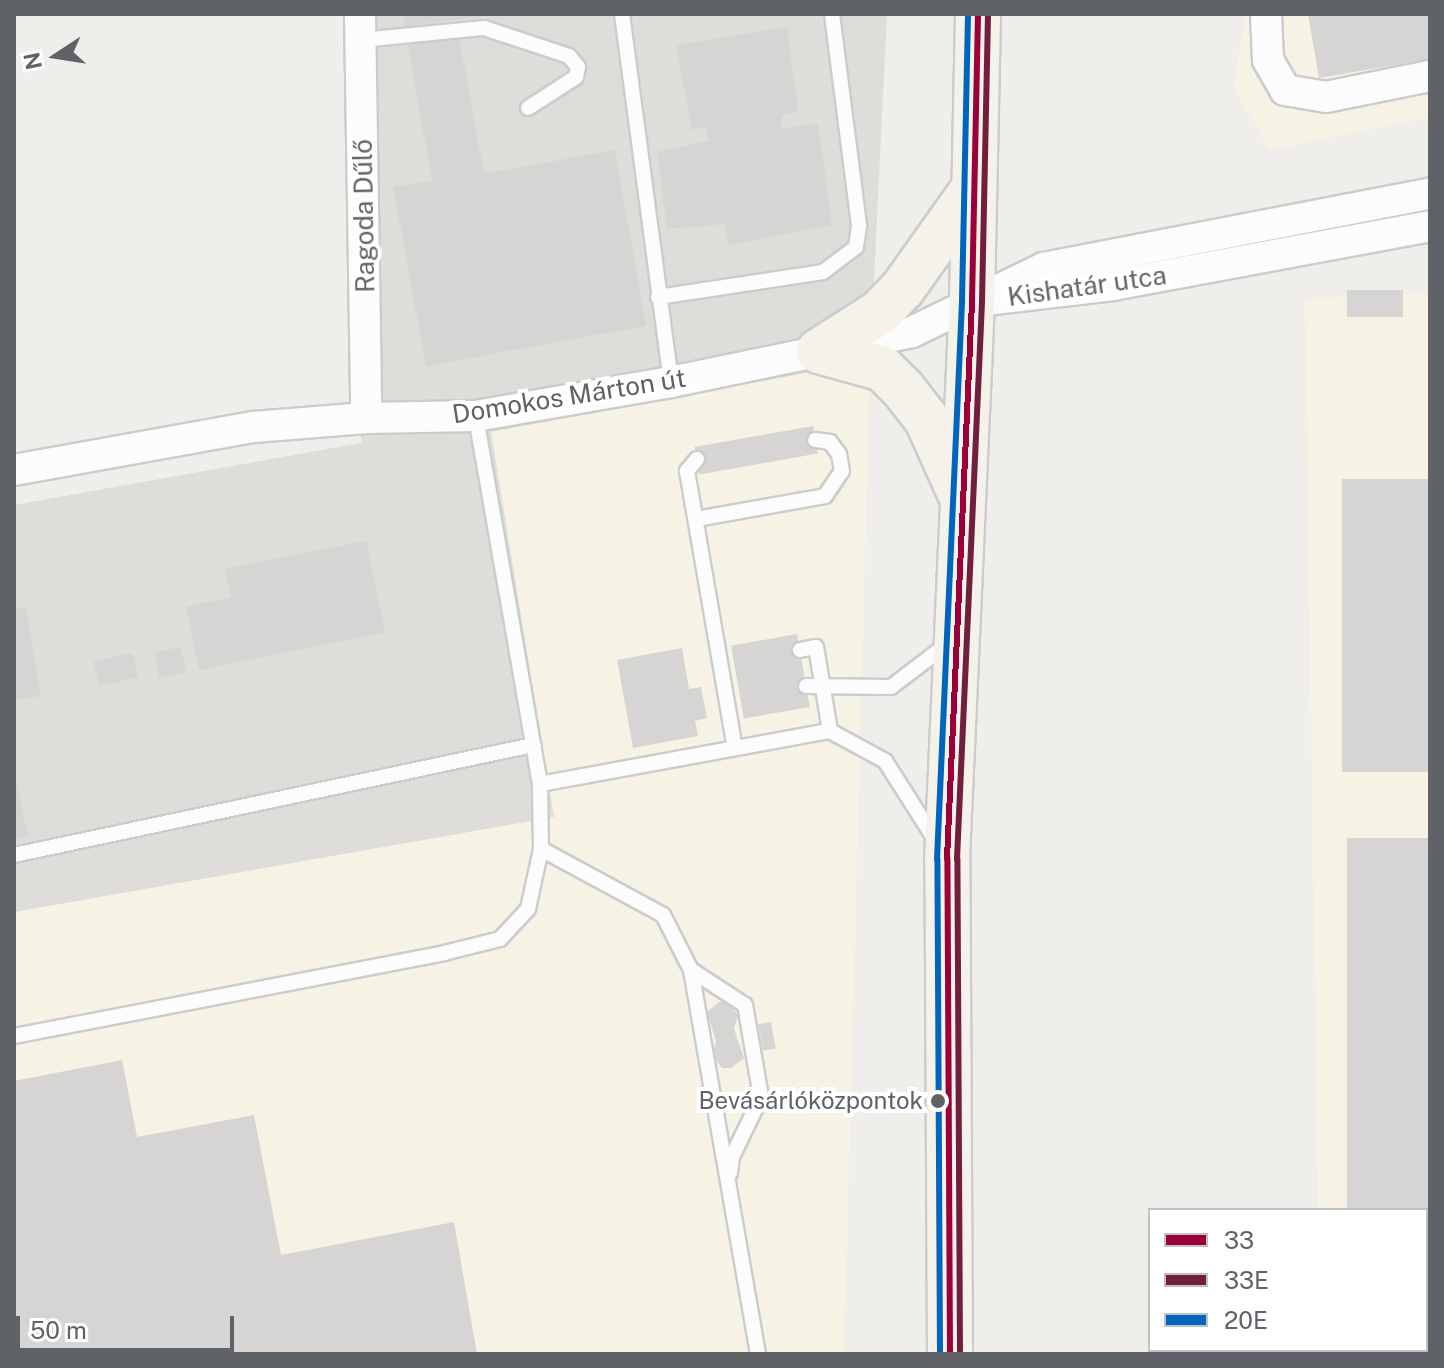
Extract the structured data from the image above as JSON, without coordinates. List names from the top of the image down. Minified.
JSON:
{"streets":{"street":["Ragoda Dűlő","Kishatár utca","Domokos Márton út"]},"crossings":[["Ragoda Dűlő","Domokos Márton út"],["Kishatár utca","Domokos Márton út"]],"places":["Bevásárlóközpontok"],"lines":["transit line 33","transit line 33E","transit line 20E"],"legend":["33","33E","20E"],"scale_bar":"50 m","north":"left"}
